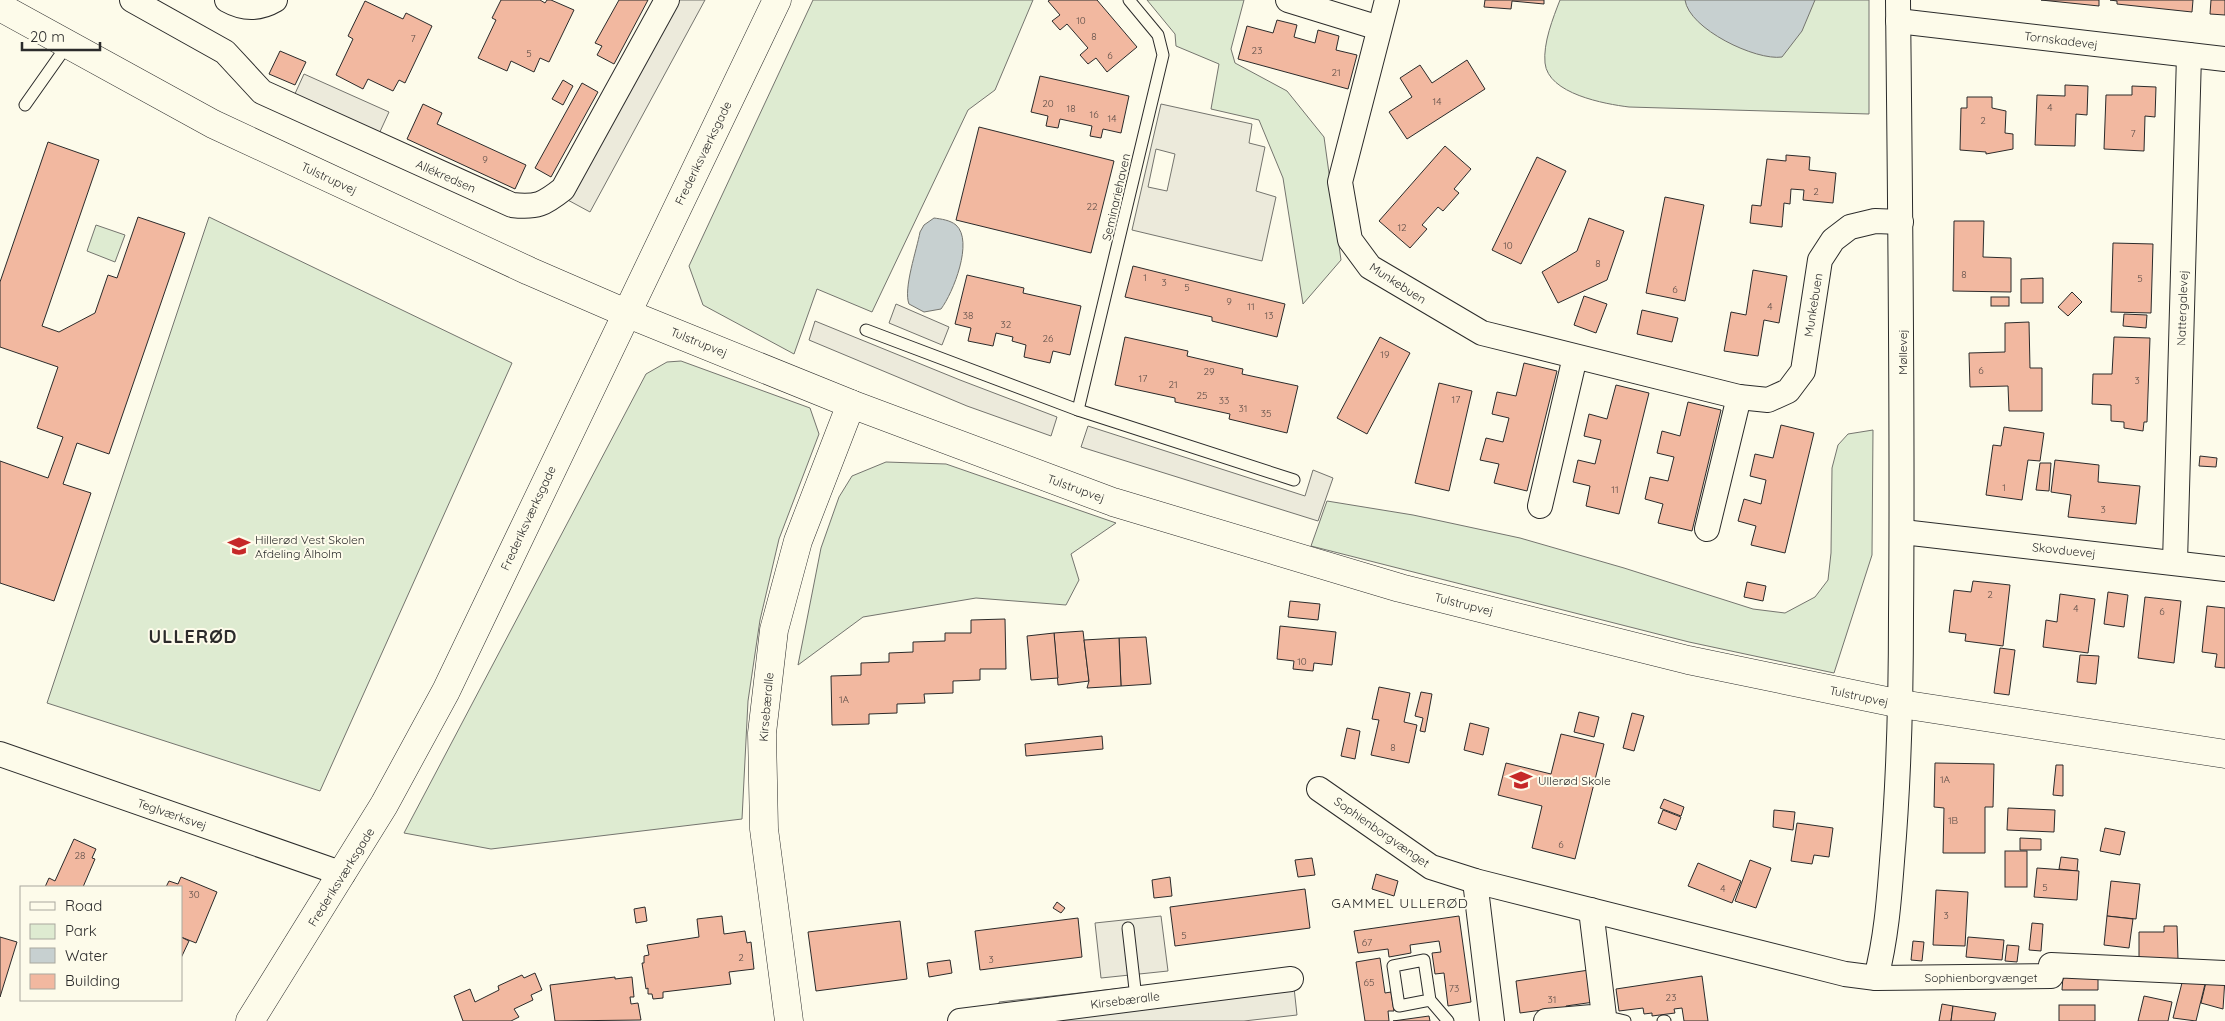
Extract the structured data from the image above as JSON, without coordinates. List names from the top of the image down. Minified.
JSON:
{"streets":{"street":["Tornskadevej","Frederiksværksgade","Allékredsen","Tulstrupvej","Munkebuen","Nattergalevej","Møllevej","Skovduevej","Kirsebæralle","Teglværksvej","Sophienborgvænget"],"lane":["Seminariehaven"]},"crossings":[["Tornskadevej","Nattergalevej"],["Tornskadevej","Møllevej"],["Frederiksværksgade","Tulstrupvej"],["Frederiksværksgade","Teglværksvej"],["Tulstrupvej","Møllevej"],["Tulstrupvej","Kirsebæralle"],["Munkebuen","Møllevej"],["Nattergalevej","Skovduevej"],["Møllevej","Skovduevej"]],"districts":["ULLERØD","GAMMEL ULLERØD"],"places":{"school or university":["Hillerød Vest Skolen Afdeling Ålholm","Ullerød Skole"]},"house_numbers":["10","8","7","23","5","6","21","14","20","4","18","16","14","2","7","9","2","22","12","10","8","8","1","5","3","5","6","9","11","4","38","13","32","26","19","6","29","17","3","21","25","17","33","31","35","1","11","3","2","4","6","10","1A","8","1A","1B","6","28","5","4","30","3","5","67","2","3","65","73","23","31"],"legend":["Road","Park","Water","Building"],"scale_bar":"20 m"}
